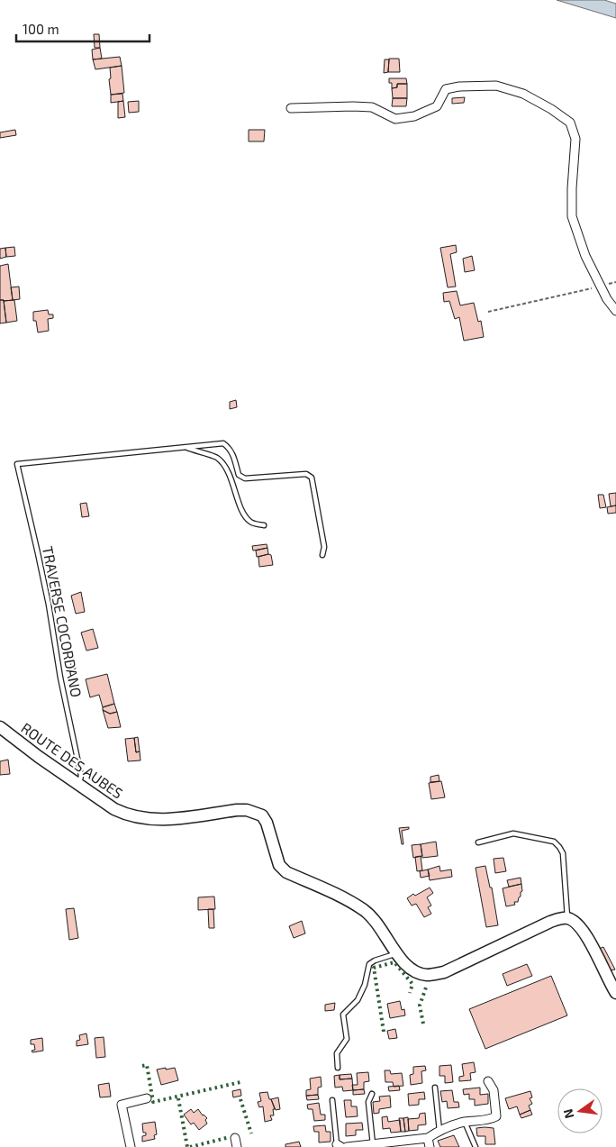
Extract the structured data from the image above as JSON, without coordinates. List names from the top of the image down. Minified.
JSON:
{"streets":{"street":["ROUTE DES AUBES"],"lane":["TRAVERSE COCORDANO"]},"crossings":[["TRAVERSE COCORDANO","ROUTE DES AUBES"]],"scale_bar":"100 m","north":"left"}
